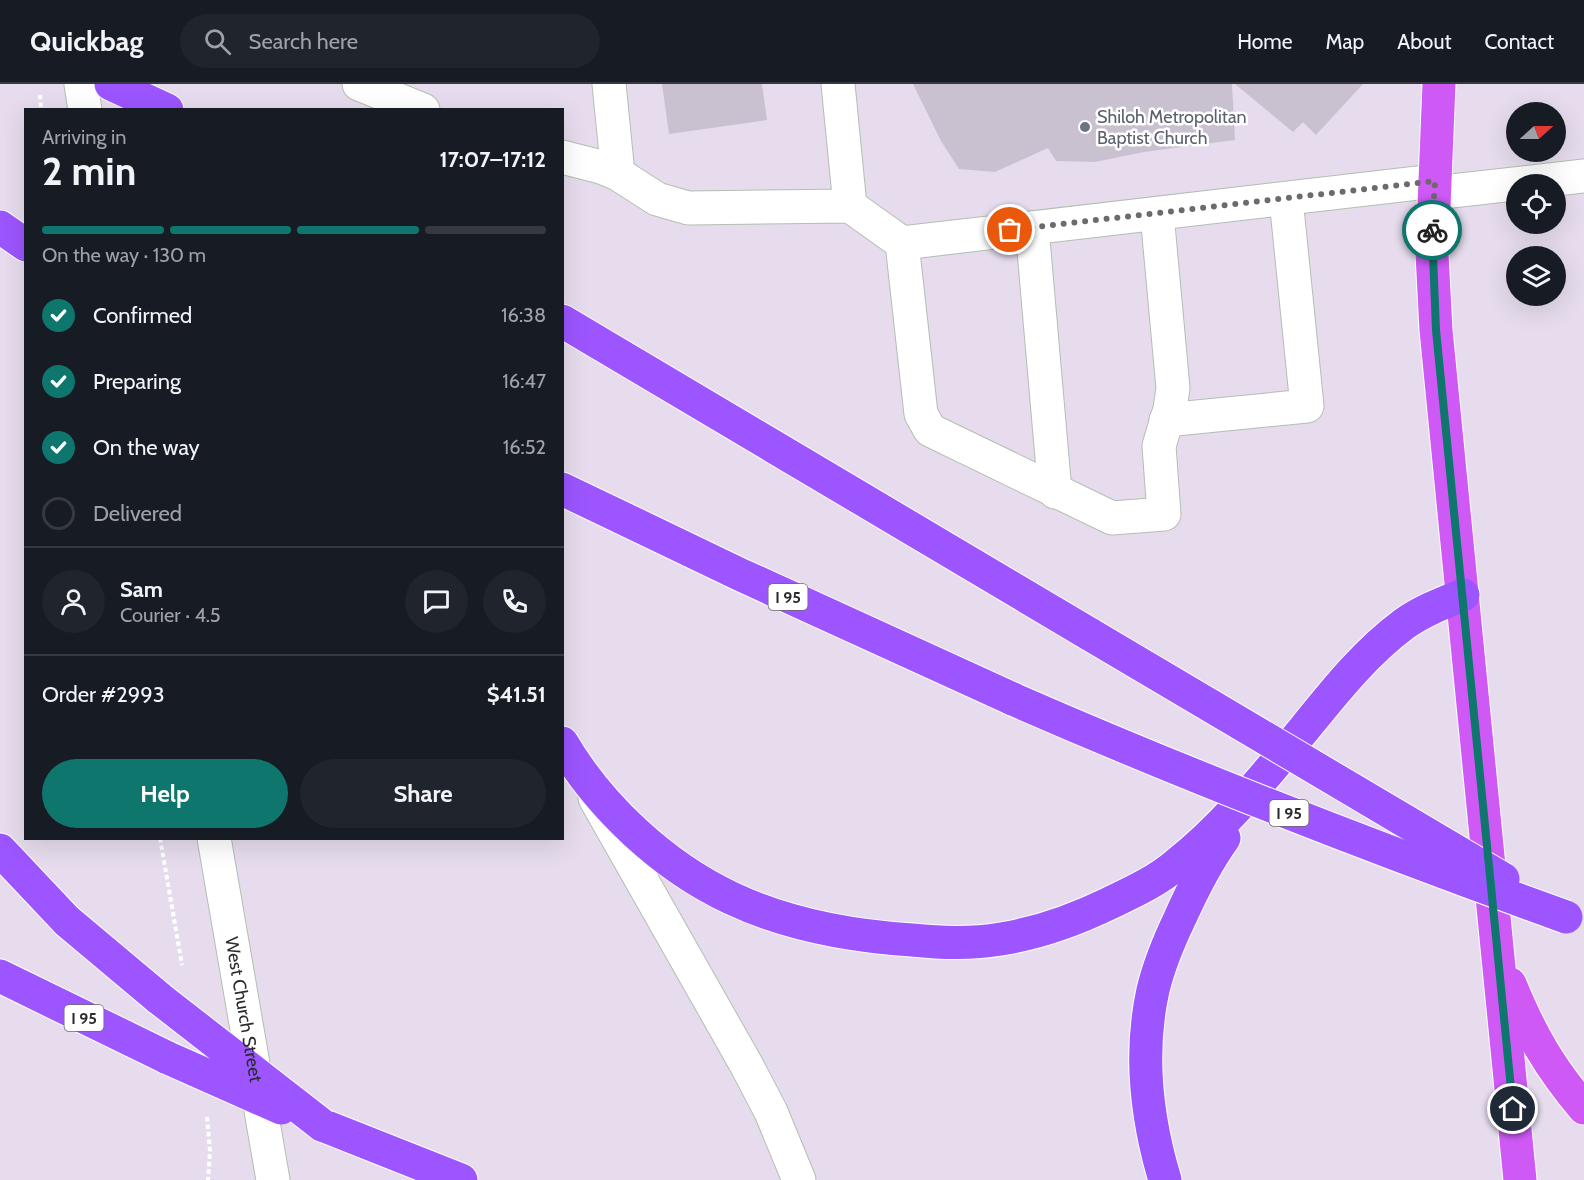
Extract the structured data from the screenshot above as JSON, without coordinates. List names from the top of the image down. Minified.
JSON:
{"streets":{"highway":["I 95"],"street":["West Church Street"]},"places":["Shiloh Metropolitan Baptist Church"],"north":"right","page":{"header":"Quickbag","search":"Search here","nav":["Home","Map","About","Contact"],"heading":["2 min","Arriving in","17:07–17:12"],"panel":["Sam","Courier · 4.5","Order #2993","$41.51"],"bar":"On the way · 130 m","list":[["Confirmed","16:38"],["Preparing","16:47"],["On the way","16:52"],"Delivered"],"buttons":["Help","Share"]}}
